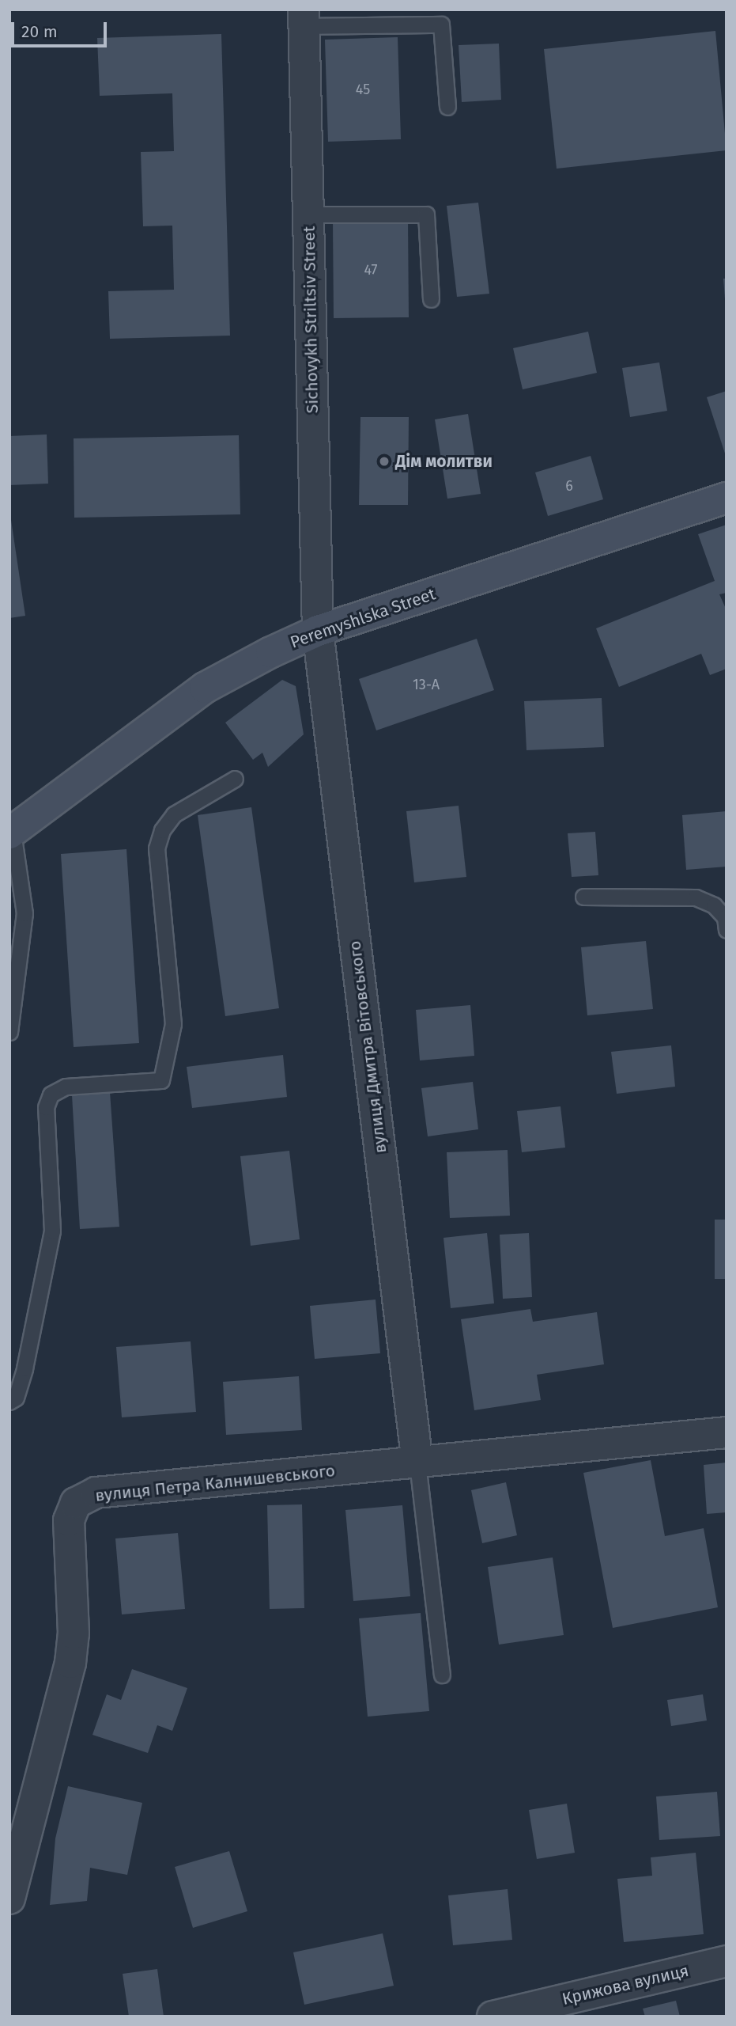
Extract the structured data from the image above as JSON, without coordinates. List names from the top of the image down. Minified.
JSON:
{"streets":{"main road":["Peremyshlska Street"],"street":["Sichovykh Striltsiv Street","вулиця Дмитра Вітовського","вулиця Петра Калнишевського","Крижова вулиця"]},"crossings":[["Sichovykh Striltsiv Street","Peremyshlska Street"],["Sichovykh Striltsiv Street","вулиця Дмитра Вітовського"],["Peremyshlska Street","вулиця Дмитра Вітовського"],["вулиця Дмитра Вітовського","вулиця Петра Калнишевського"]],"places":["Дім молитви"],"house_numbers":["45","47","6","13-А"],"scale_bar":"20 m"}
